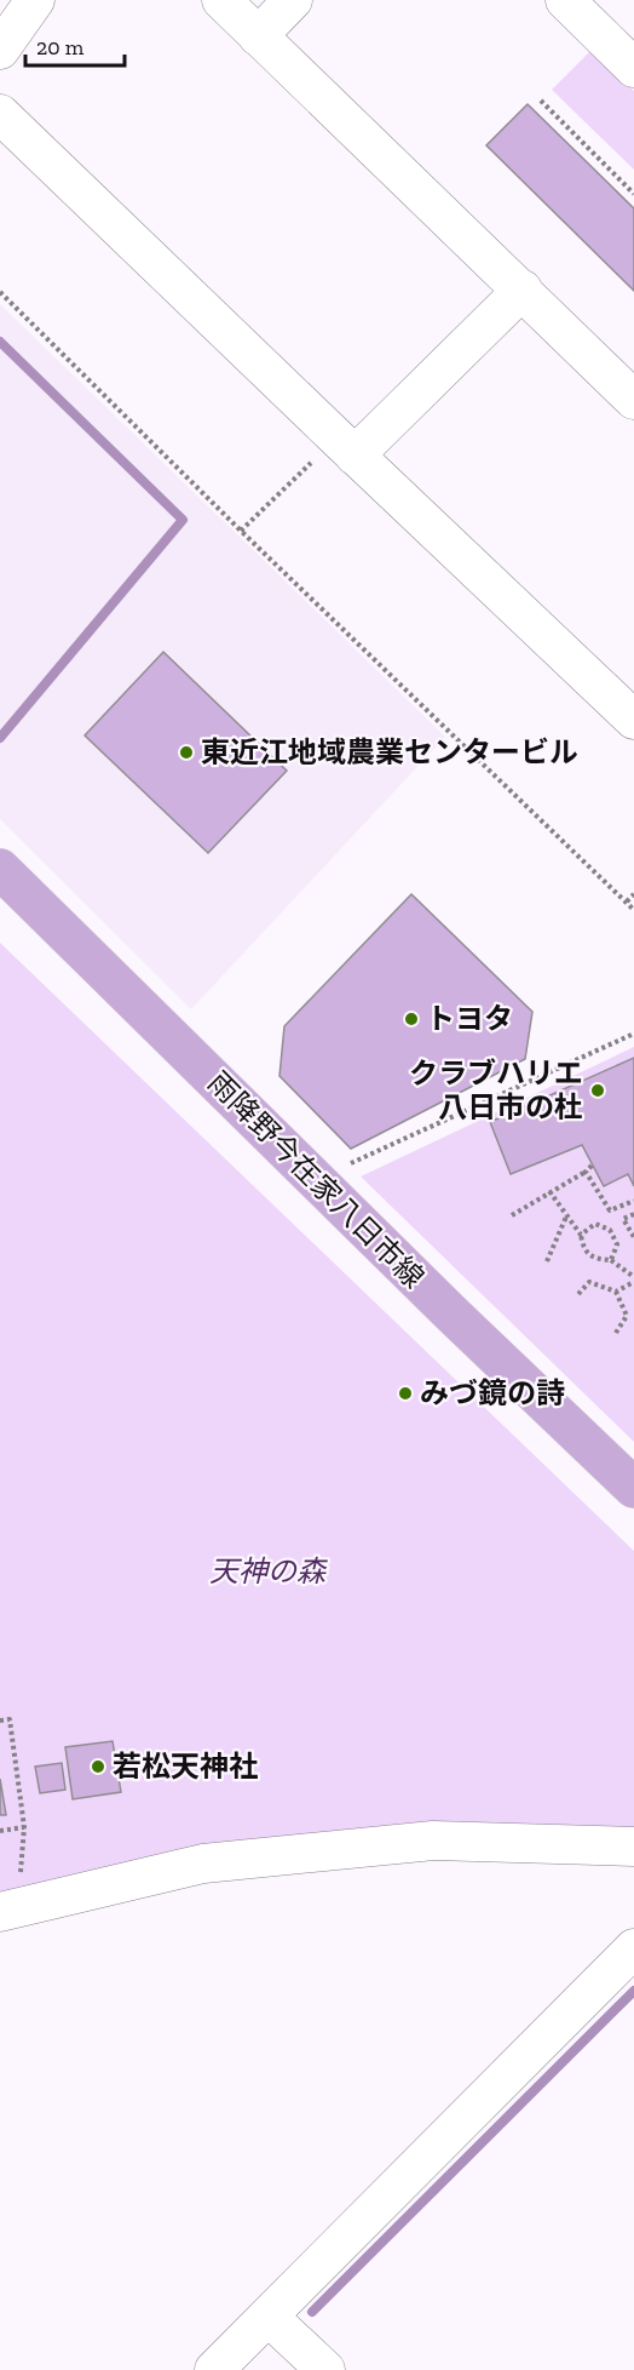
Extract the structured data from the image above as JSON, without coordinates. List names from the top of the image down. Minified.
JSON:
{"streets":{"main road":["雨降野今在家八日市線"]},"parks":["天神の森"],"places":["東近江地域農業センタービル","トヨタ","クラブハリエ 八日市の杜","みづ鏡の詩","若松天神社"],"scale_bar":"20 m"}
